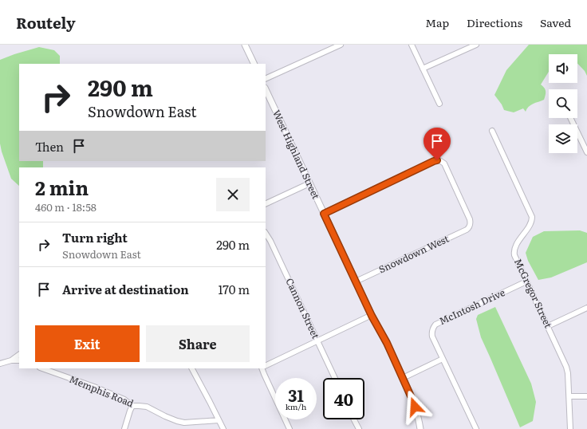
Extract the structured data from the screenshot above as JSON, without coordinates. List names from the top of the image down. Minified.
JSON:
{"streets":{"street":["West Highland Street","Snowdown West","McGregor Street","McIntosh Drive","Cannon Street","Memphis Road"]},"crossings":[["West Highland Street","Snowdown West"],["McGregor Street","McIntosh Drive"]],"page":{"header":"Routely","nav":["Map","Directions","Saved"],"turn":["290 m","Snowdown East"],"then":"Then","heading":["2 min","460 m · 18:58"],"list":[{"name":"Turn right","note":"Snowdown East","value":"290 m"},{"name":"Arrive at destination","value":"170 m"}],"buttons":["Exit","Share"],"speed":"31 km/h","limit":"40"}}
